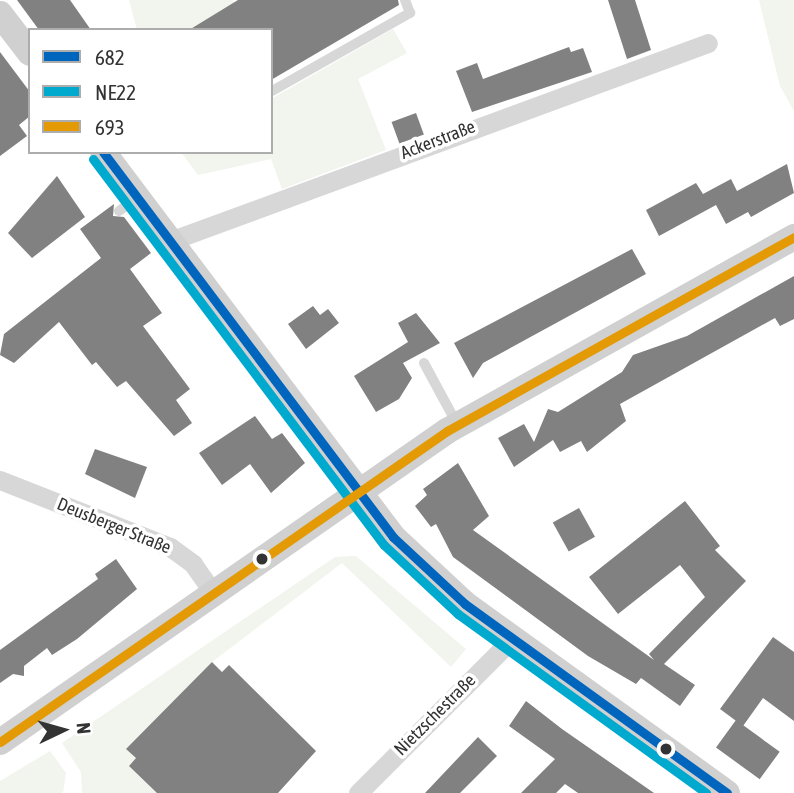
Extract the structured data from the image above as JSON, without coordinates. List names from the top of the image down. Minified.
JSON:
{"streets":{"street":["Ackerstraße","Deusberger Straße","Nietzschestraße"]},"lines":["transit line 682","transit line NE22","transit line 693"],"legend":["682","NE22","693"],"north":"right"}
